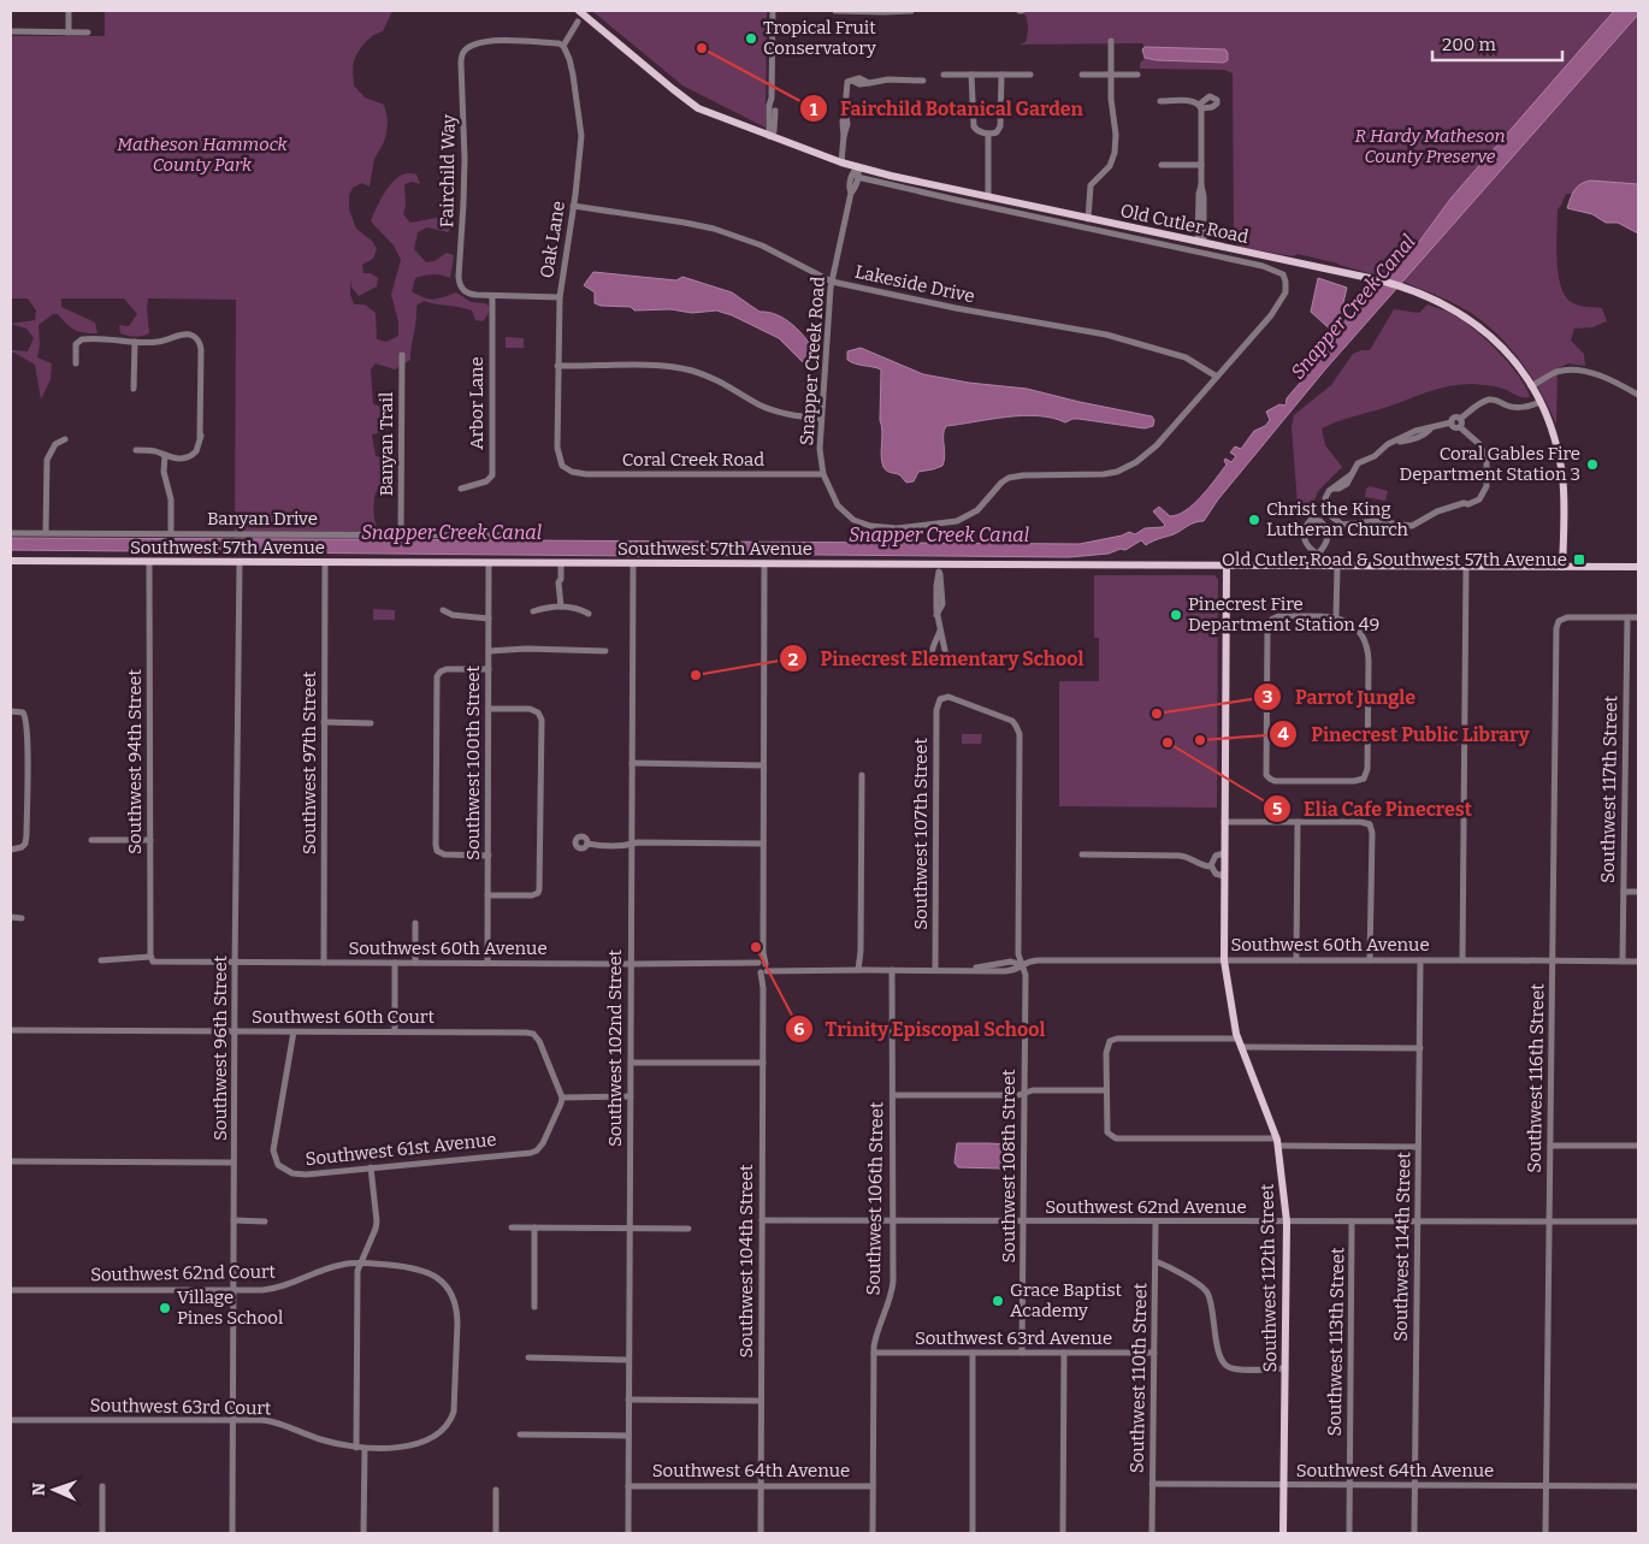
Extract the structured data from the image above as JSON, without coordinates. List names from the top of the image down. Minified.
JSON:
{"streets":{"main road":["Old Cutler Road","Southwest 57th Avenue","Southwest 112th Street"],"street":["Fairchild Way","Oak Lane","Lakeside Drive","Snapper Creek Road","Arbor Lane","Banyan Trail","Coral Creek Road","Banyan Drive","Southwest 94th Street","Southwest 97th Street","Southwest 100th Street","Southwest 117th Street","Southwest 107th Street","Southwest 60th Avenue","Southwest 60th Court","Southwest 96th Street","Southwest 102nd Street","Southwest 116th Street","Southwest 61st Avenue","Southwest 108th Street","Southwest 106th Street","Southwest 62nd Avenue","Southwest 114th Street","Southwest 104th Street","Southwest 62nd Court","Southwest 63rd Avenue","Southwest 113th Street","Southwest 110th Street","Southwest 63rd Court","Southwest 64th Avenue"]},"crossings":[["Fairchild Way","Oak Lane"],["Fairchild Way","Arbor Lane"],["Old Cutler Road","Snapper Creek Road"],["Old Cutler Road","Southwest 57th Avenue"],["Oak Lane","Lakeside Drive"],["Oak Lane","Coral Creek Road"],["Lakeside Drive","Snapper Creek Road"],["Snapper Creek Road","Coral Creek Road"],["Banyan Trail","Banyan Drive"],["Southwest 57th Avenue","Southwest 94th Street"],["Southwest 57th Avenue","Southwest 97th Street"],["Southwest 57th Avenue","Southwest 100th Street"],["Southwest 57th Avenue","Southwest 96th Street"],["Southwest 57th Avenue","Southwest 102nd Street"],["Southwest 57th Avenue","Southwest 104th Street"],["Southwest 57th Avenue","Southwest 112th Street"],["Southwest 94th Street","Southwest 60th Avenue"],["Southwest 97th Street","Southwest 60th Avenue"],["Southwest 100th Street","Southwest 60th Avenue"],["Southwest 117th Street","Southwest 60th Avenue"],["Southwest 117th Street","Southwest 116th Street"],["Southwest 107th Street","Southwest 60th Avenue"],["Southwest 107th Street","Southwest 108th Street"],["Southwest 60th Avenue","Southwest 96th Street"],["Southwest 60th Avenue","Southwest 102nd Street"],["Southwest 60th Avenue","Southwest 116th Street"],["Southwest 60th Avenue","Southwest 108th Street"],["Southwest 60th Avenue","Southwest 106th Street"],["Southwest 60th Avenue","Southwest 114th Street"],["Southwest 60th Avenue","Southwest 104th Street"],["Southwest 60th Avenue","Southwest 112th Street"],["Southwest 60th Court","Southwest 96th Street"],["Southwest 60th Court","Southwest 61st Avenue"],["Southwest 96th Street","Southwest 62nd Court"],["Southwest 96th Street","Southwest 63rd Court"],["Southwest 102nd Street","Southwest 64th Avenue"],["Southwest 116th Street","Southwest 62nd Avenue"],["Southwest 116th Street","Southwest 64th Avenue"],["Southwest 108th Street","Southwest 62nd Avenue"],["Southwest 108th Street","Southwest 63rd Avenue"],["Southwest 106th Street","Southwest 62nd Avenue"],["Southwest 106th Street","Southwest 63rd Avenue"],["Southwest 106th Street","Southwest 64th Avenue"],["Southwest 62nd Avenue","Southwest 114th Street"],["Southwest 62nd Avenue","Southwest 104th Street"],["Southwest 62nd Avenue","Southwest 112th Street"],["Southwest 62nd Avenue","Southwest 113th Street"],["Southwest 62nd Avenue","Southwest 110th Street"],["Southwest 114th Street","Southwest 64th Avenue"],["Southwest 104th Street","Southwest 64th Avenue"],["Southwest 62nd Court","Southwest 63rd Court"],["Southwest 112th Street","Southwest 64th Avenue"],["Southwest 63rd Avenue","Southwest 110th Street"],["Southwest 113th Street","Southwest 64th Avenue"],["Southwest 110th Street","Southwest 64th Avenue"]],"water":["Snapper Creek Canal"],"parks":["R Hardy Matheson County Preserve","Matheson Hammock County Park"],"places":{"other":["Tropical Fruit Conservatory","Fairchild Botanical Garden","Coral Gables Fire Department Station 3","Christ the King Lutheran Church","Pinecrest Fire Department Station 49","Pinecrest Elementary School","Parrot Jungle","Pinecrest Public Library","Elia Cafe Pinecrest","Trinity Episcopal School","Grace Baptist Academy","Village Pines School"],"transit":["Old Cutler Road & Southwest 57th Avenue"]},"scale_bar":"200 m","north":"left"}
